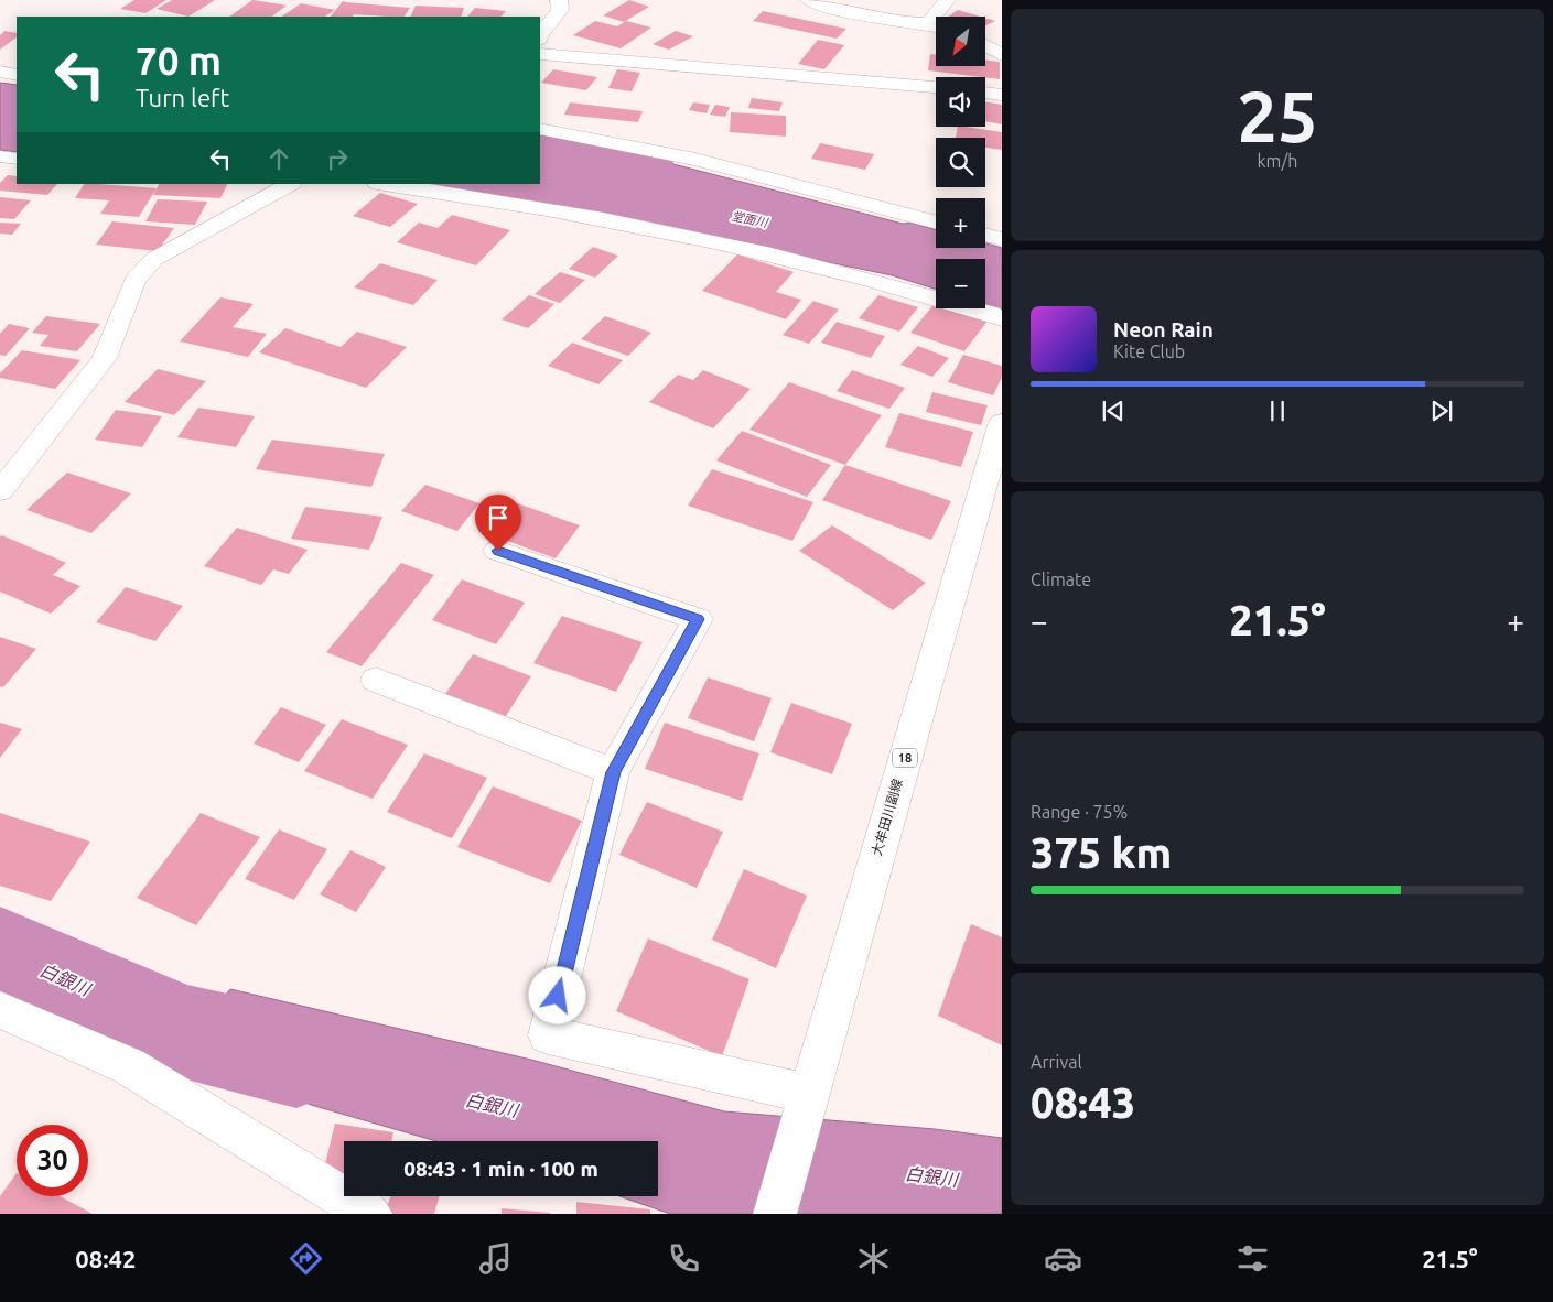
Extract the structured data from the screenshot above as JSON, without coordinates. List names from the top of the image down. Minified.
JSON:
{"streets":{"street":["18","大牟田川副線"]},"water":["堂面川","白銀川"],"north":"bottom left","page":{"tile":[["25","km/h"],"Climate",["Range · 75%","375 km"],["Arrival","08:43"]],"map_buttons":["+","−"],"turn":["70 m","Turn left"],"song":["Neon Rain","Kite Club"],"heat":["−","21.5°","+"],"limit":"30","trip":"08:43 · 1 min · 100 m","tabs":["08:42","21.5°"]}}
